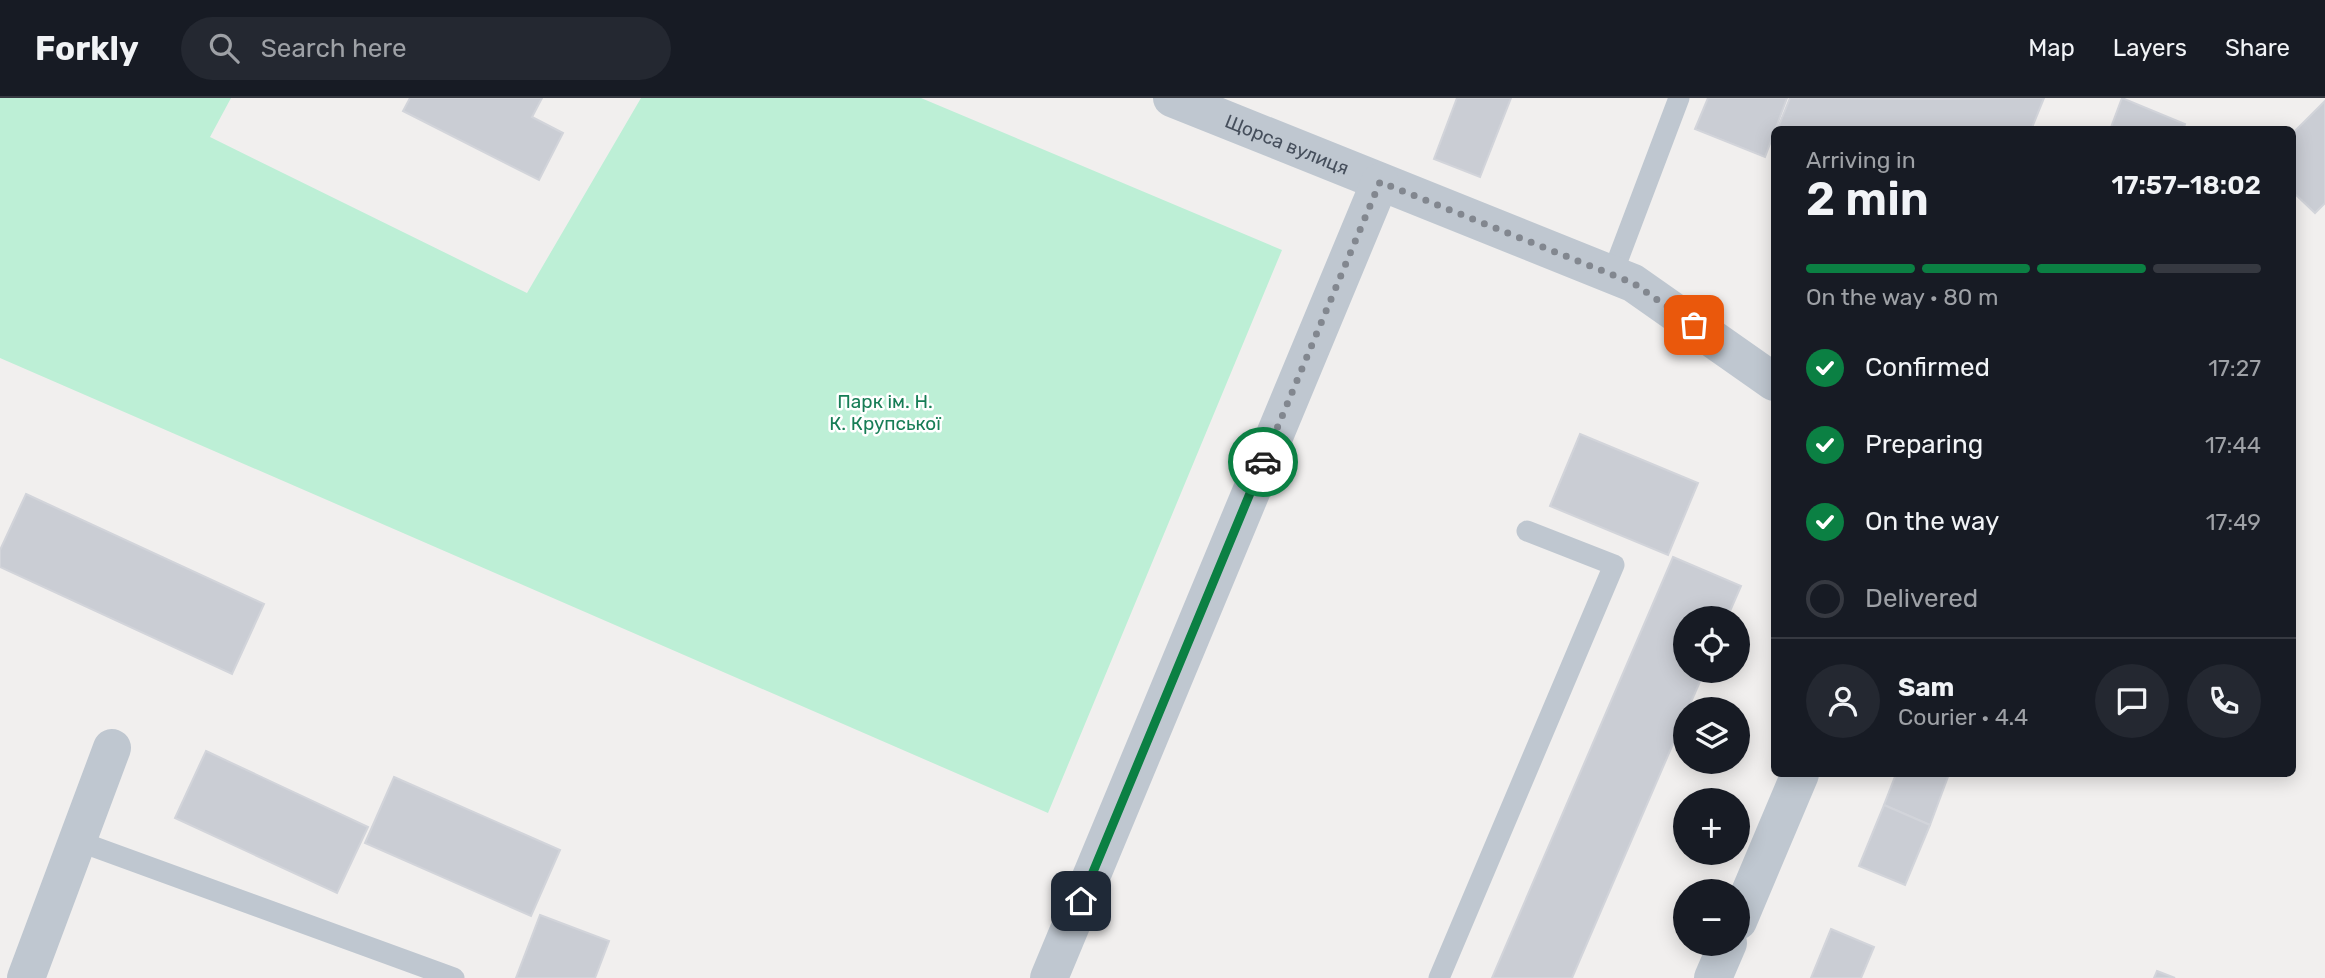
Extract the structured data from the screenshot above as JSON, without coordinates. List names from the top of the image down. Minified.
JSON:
{"streets":{"street":["Щорса вулиця"]},"parks":["Парк ім. Н. К. Крупської"],"page":{"header":"Forkly","search":"Search here","nav":["Map","Layers","Share"],"heading":["2 min","Arriving in","17:57–18:02"],"panel":["Sam","Courier · 4.4"],"bar":"On the way · 80 m","list":[["Confirmed","17:27"],["Preparing","17:44"],["On the way","17:49"],"Delivered"],"map_buttons":["+","−"]}}
